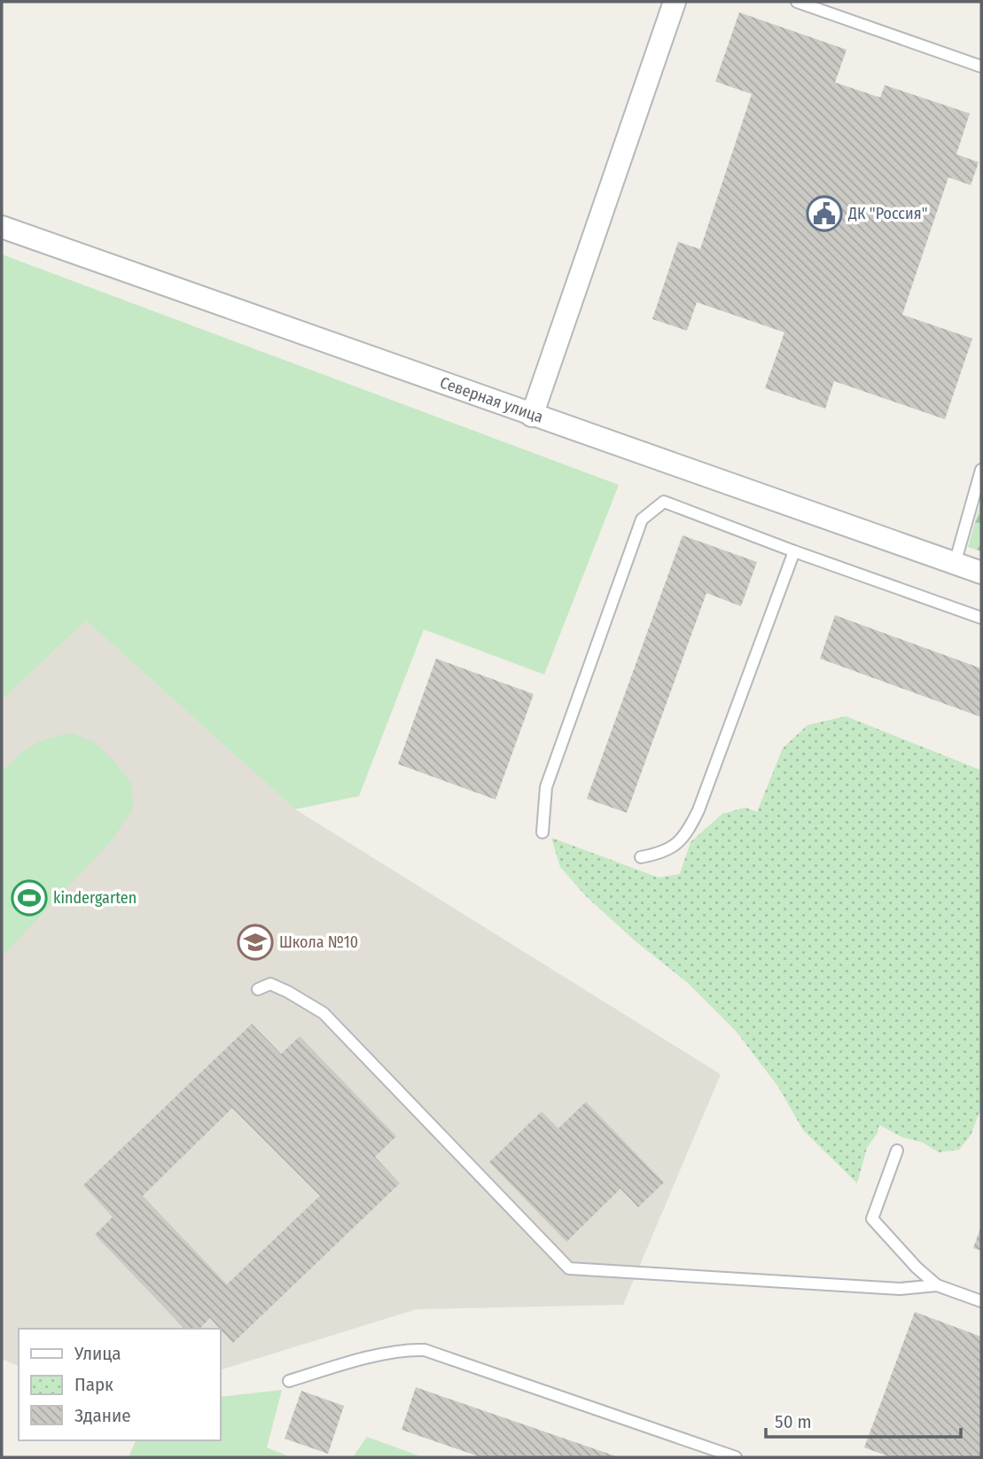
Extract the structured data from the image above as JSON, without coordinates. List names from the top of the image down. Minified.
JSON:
{"streets":{"street":["Северная улица"]},"places":{"public building":["ДК \"Россия\""],"sports":["kindergarten"],"school or university":["Школа №10"]},"legend":["Улица","Парк","Здание"],"scale_bar":"50 m"}
